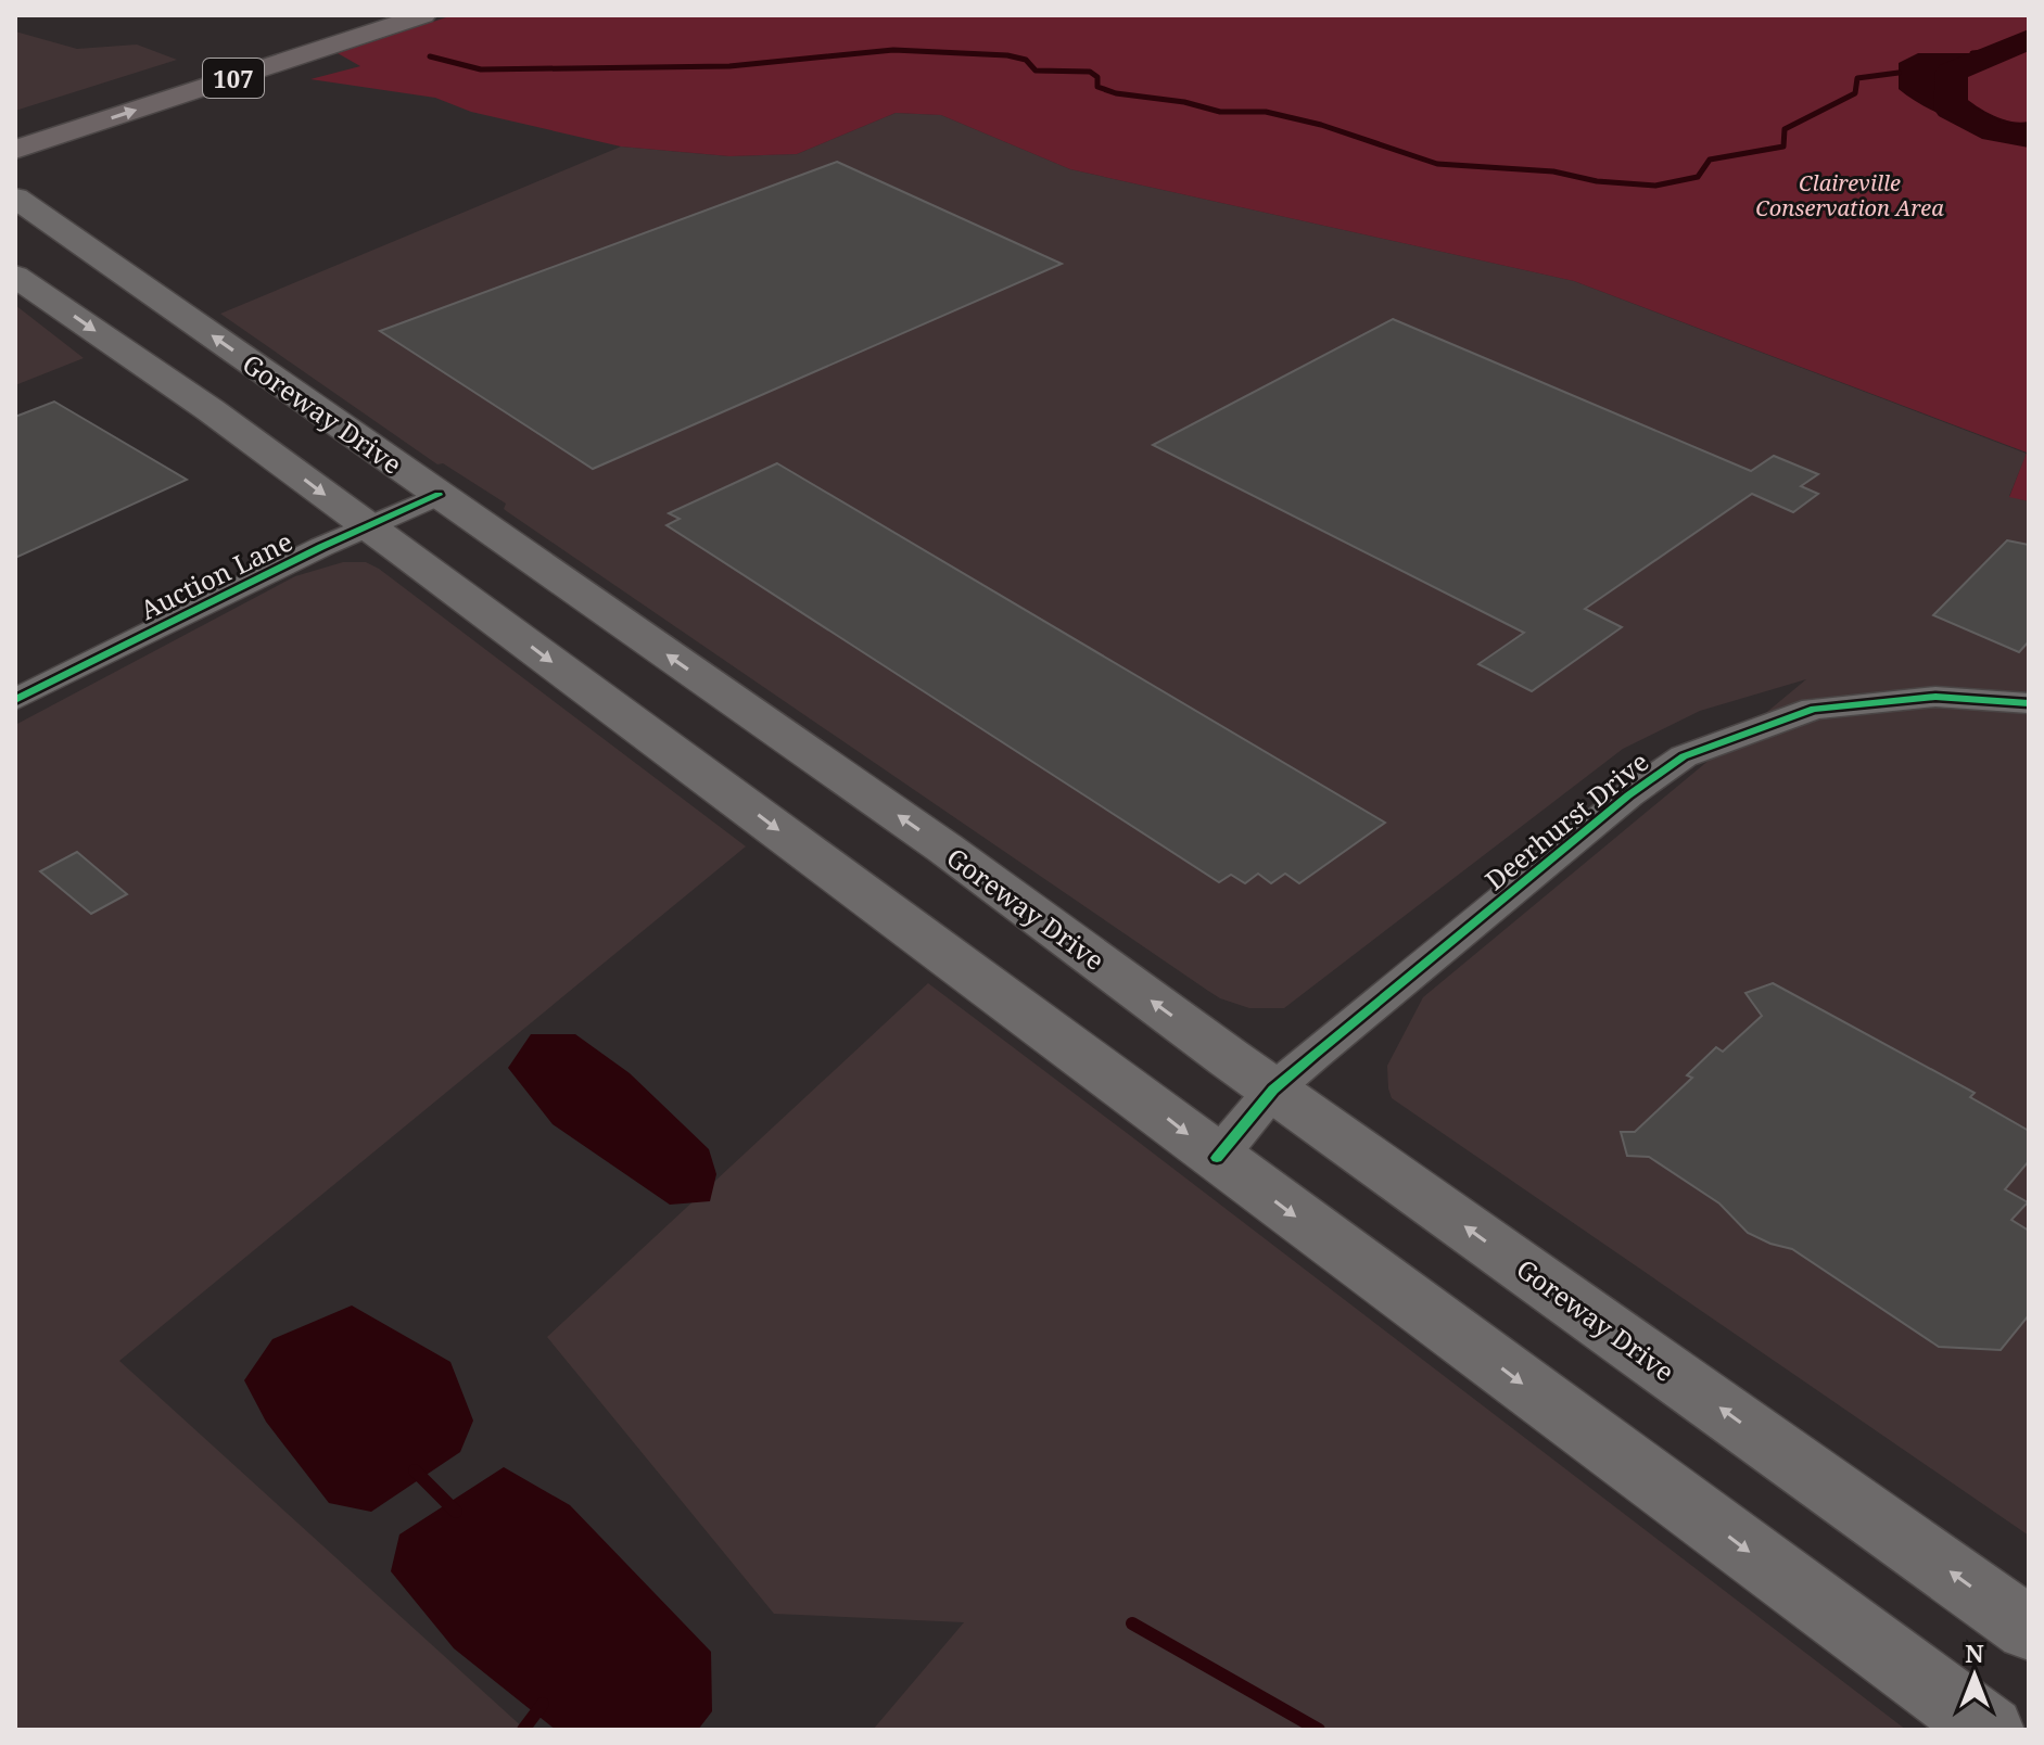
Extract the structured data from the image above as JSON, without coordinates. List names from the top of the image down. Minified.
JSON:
{"streets":{"main road":["107","Goreway Drive"],"street":["Auction Lane","Deerhurst Drive"]},"crossings":[["Goreway Drive","Auction Lane"],["Goreway Drive","Deerhurst Drive"]],"parks":["Claireville Conservation Area"],"north":"top"}
